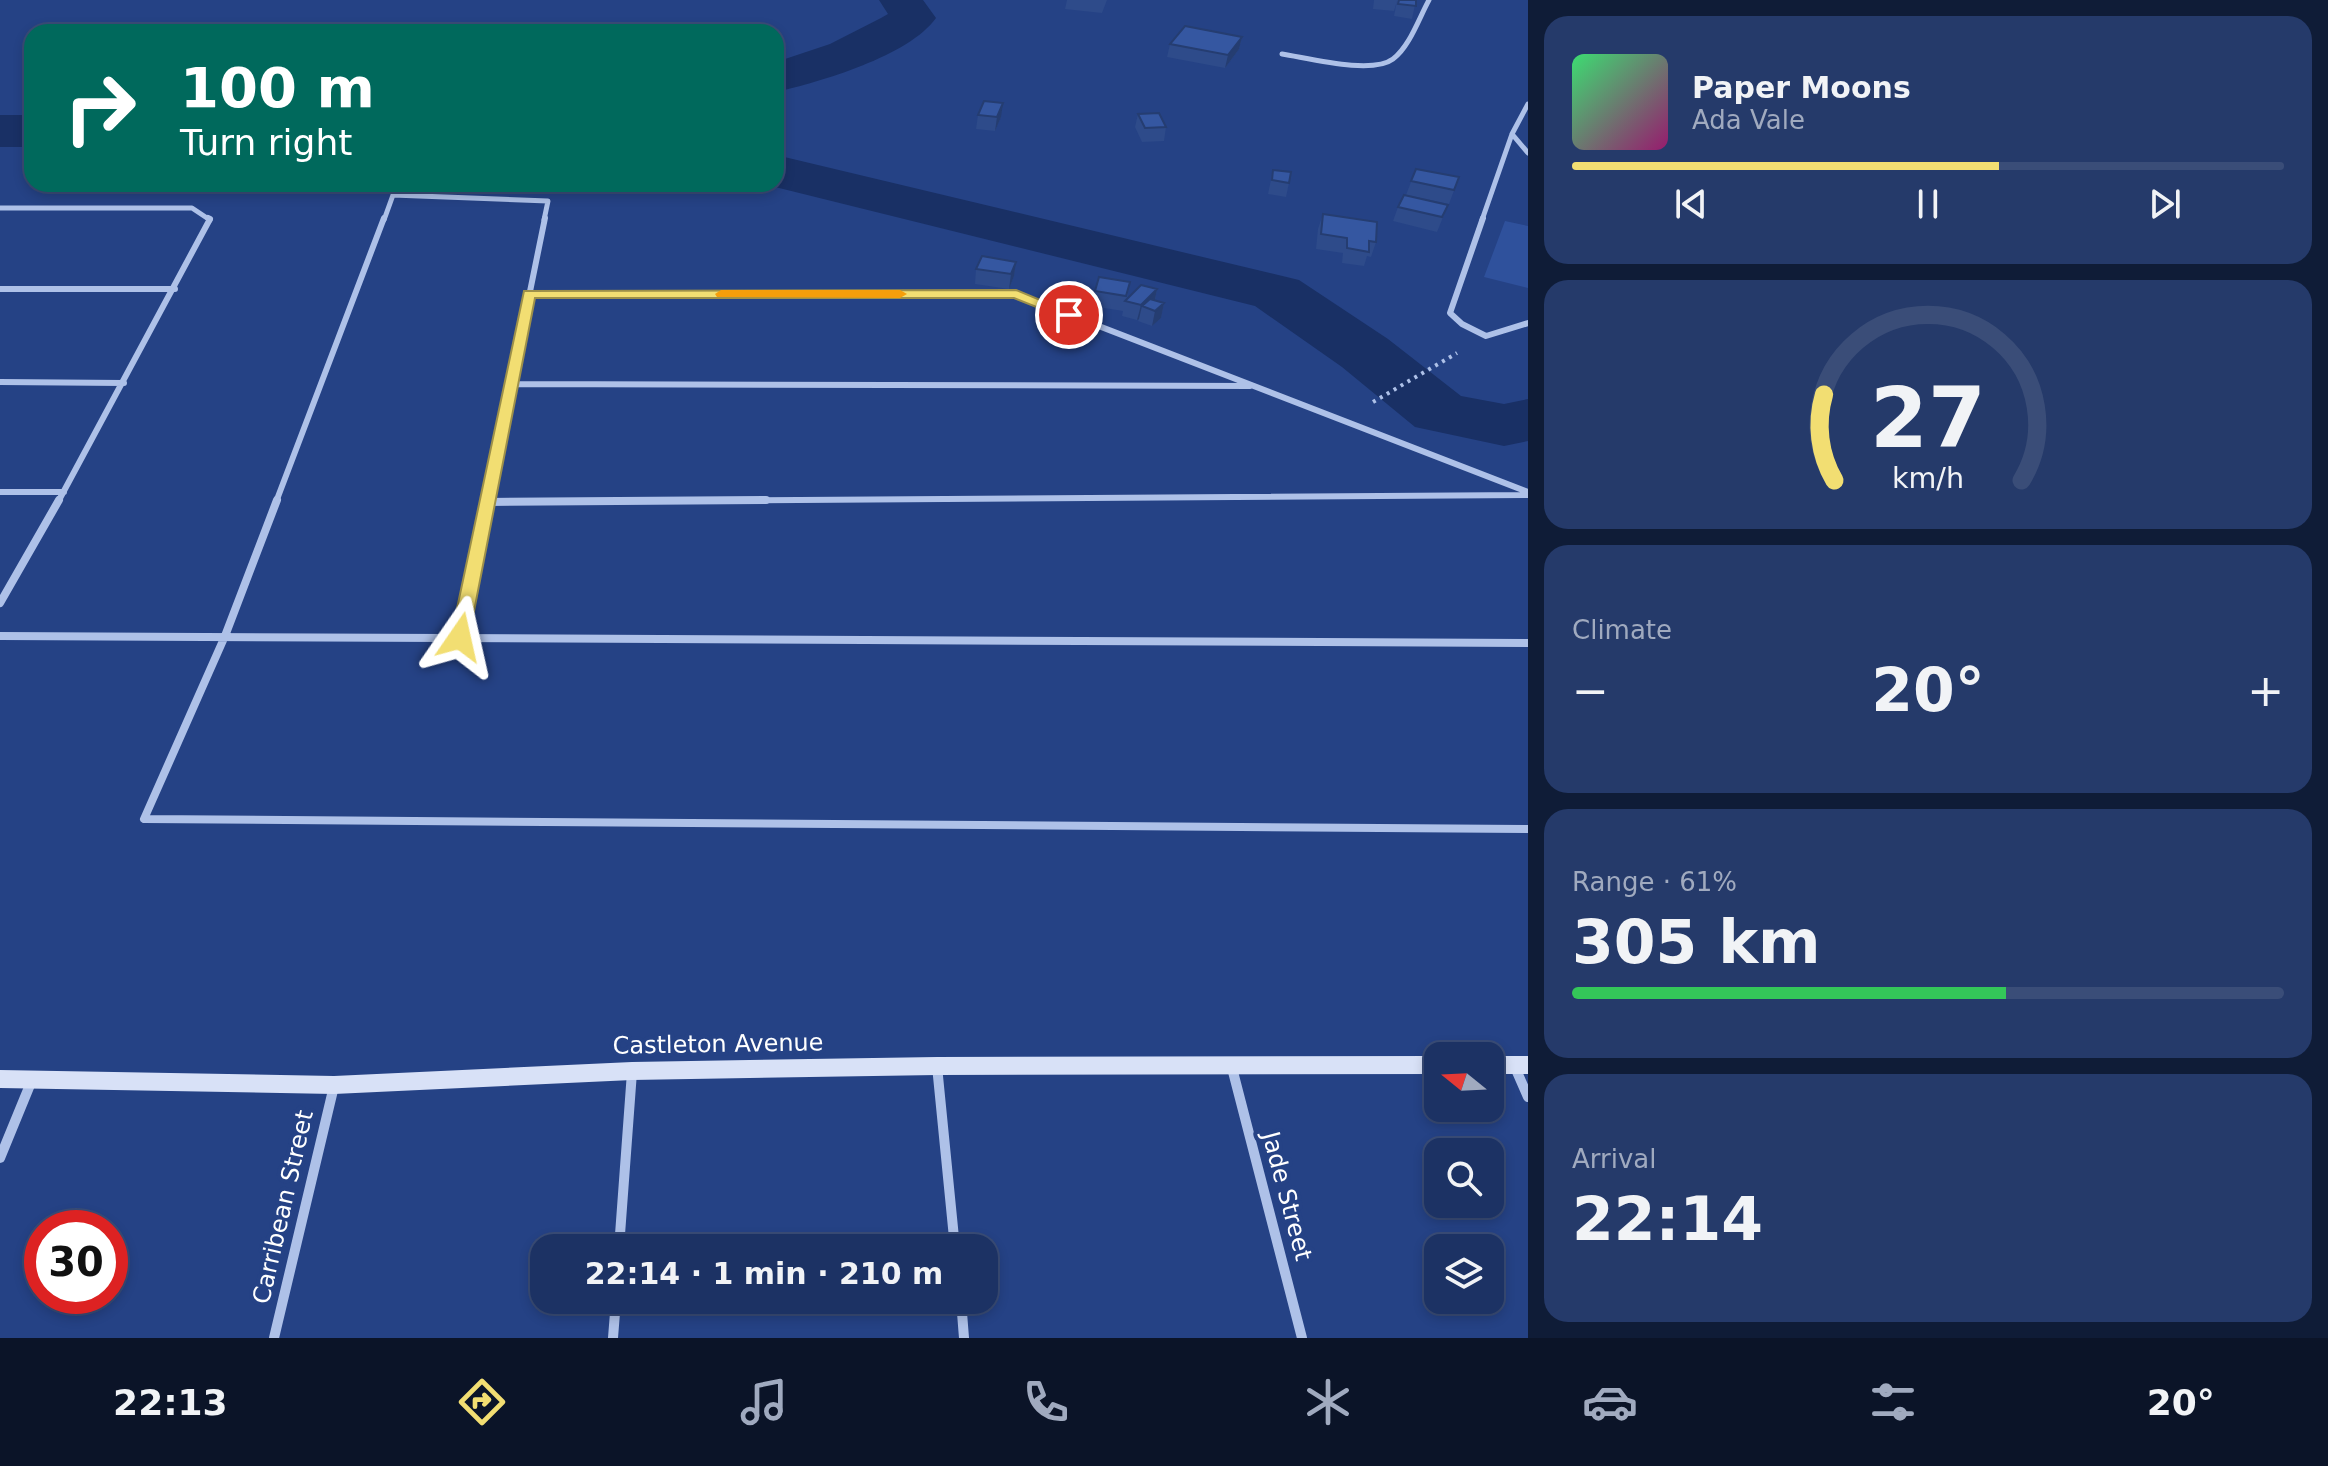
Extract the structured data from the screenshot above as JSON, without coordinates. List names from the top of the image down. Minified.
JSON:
{"streets":{"street":["Castleton Avenue","Jade Street","Carribean Street"]},"crossings":[["Castleton Avenue","Jade Street"],["Castleton Avenue","Carribean Street"]],"north":"left","page":{"turn":["100 m","Turn right"],"song":["Paper Moons","Ada Vale"],"tile":["Climate",["Range · 61%","305 km"],["Arrival","22:14"]],"heat":["−","20°","+"],"limit":"30","trip":"22:14 · 1 min · 210 m","tabs":["22:13","20°"],"gauge":["27","km/h"]}}
